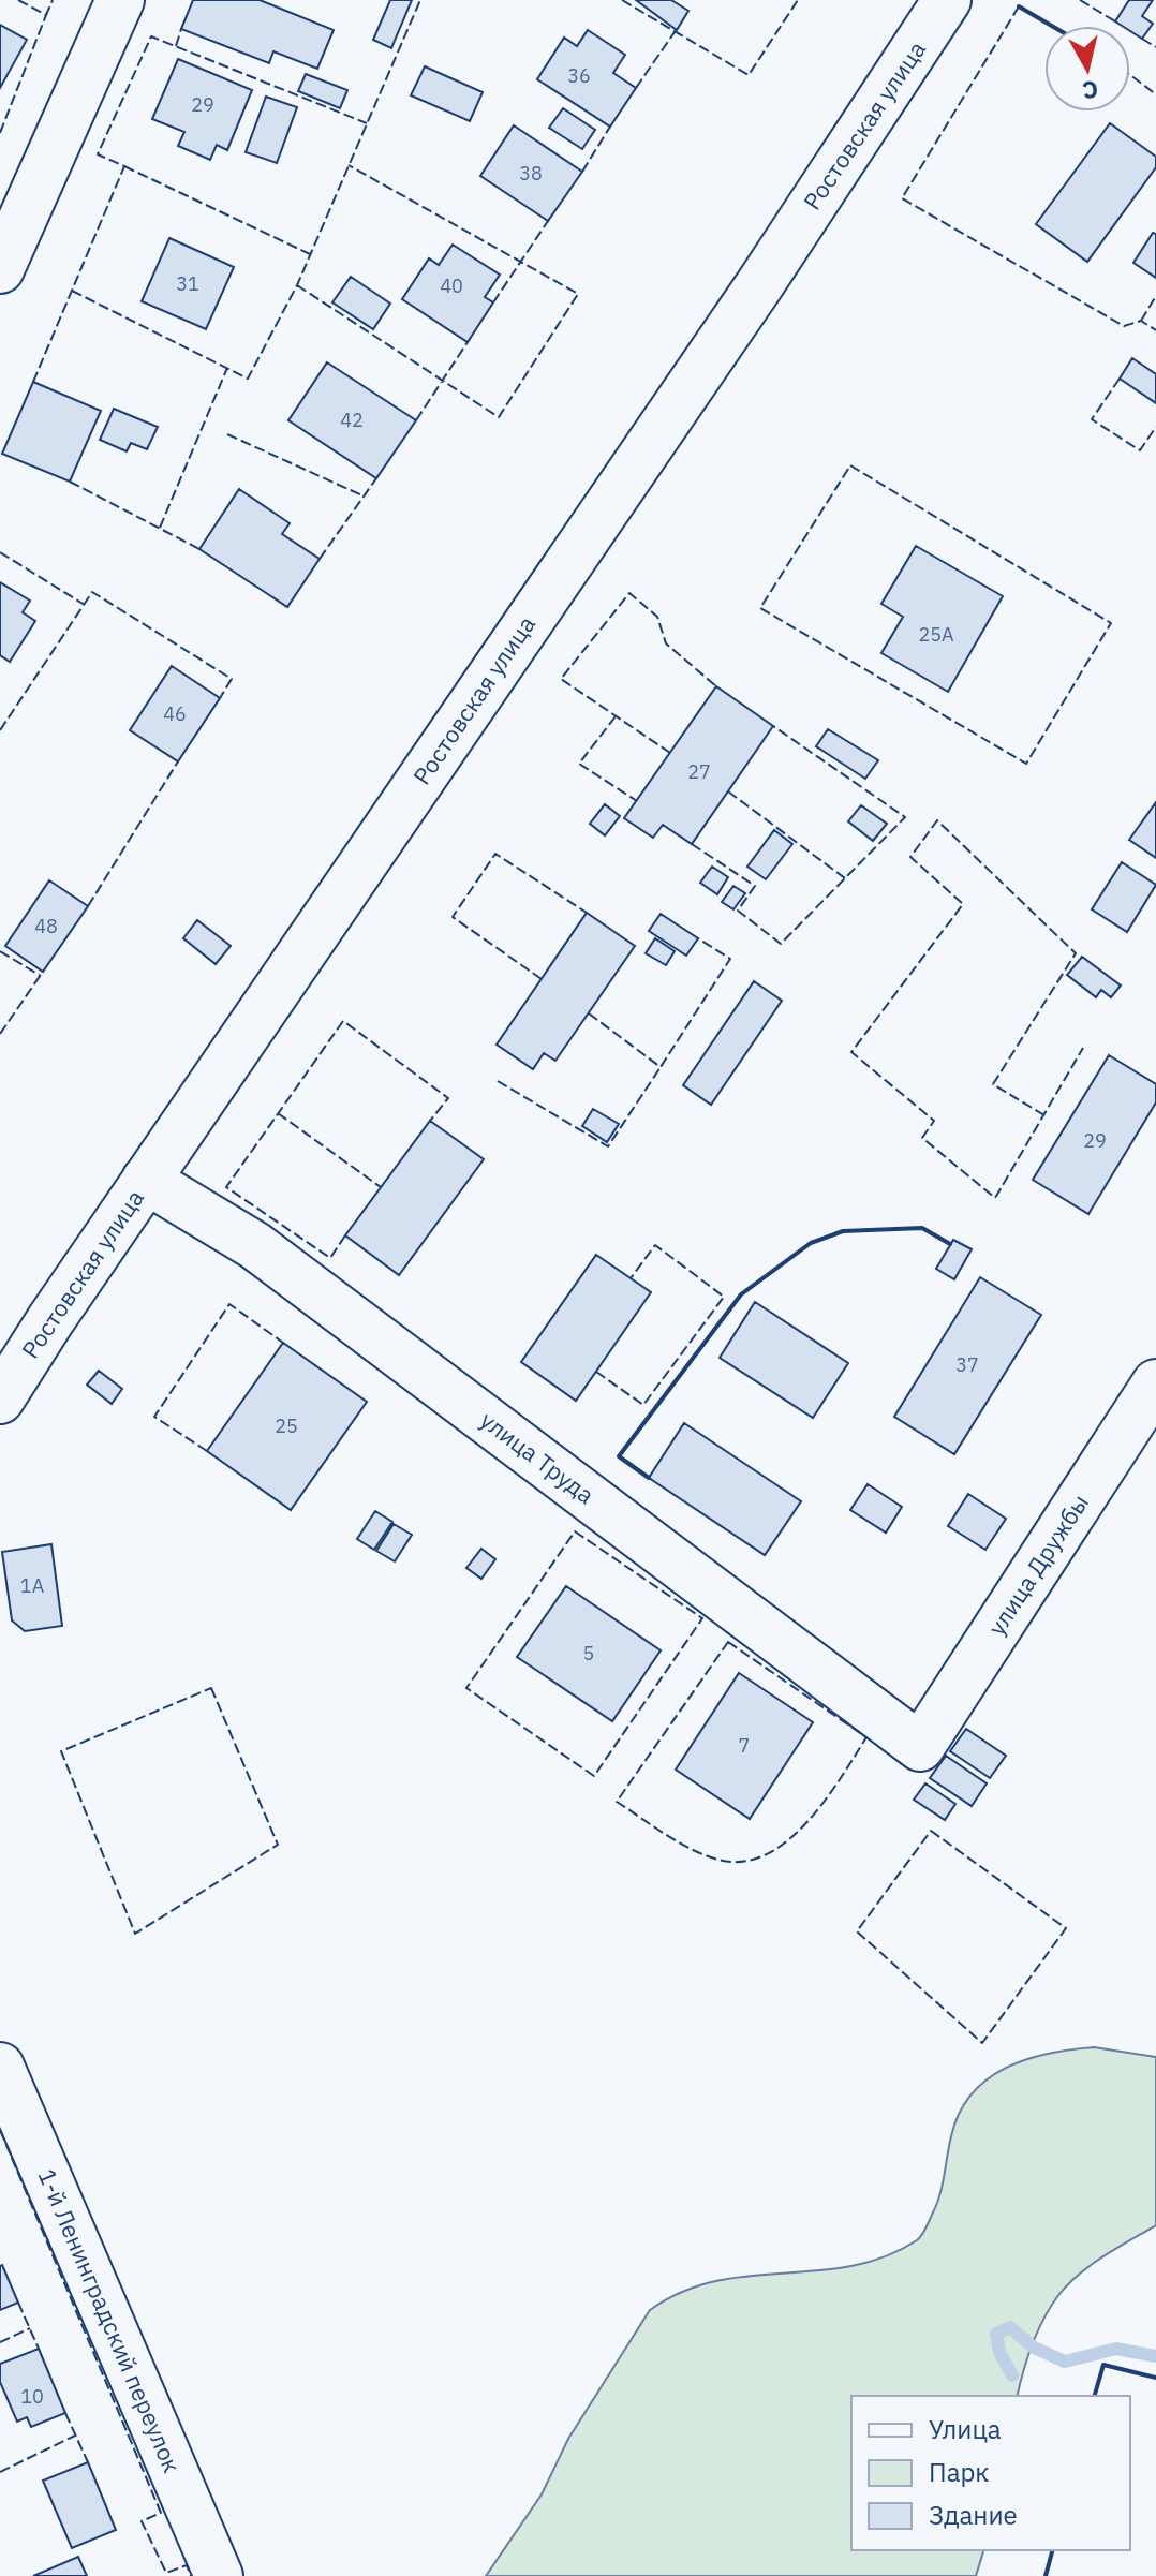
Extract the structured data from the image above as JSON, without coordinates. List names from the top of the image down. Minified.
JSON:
{"streets":{"street":["Ростовская улица","улица Труда","улица Дружбы","1-й Ленинградский переулок"]},"crossings":[["Ростовская улица","улица Труда"],["улица Труда","улица Дружбы"]],"house_numbers":["36","29","38","31","40","42","25А","46","27","48","29","37","25","1А","5","7","10"],"legend":["Улица","Парк","Здание"],"north":"bottom"}
